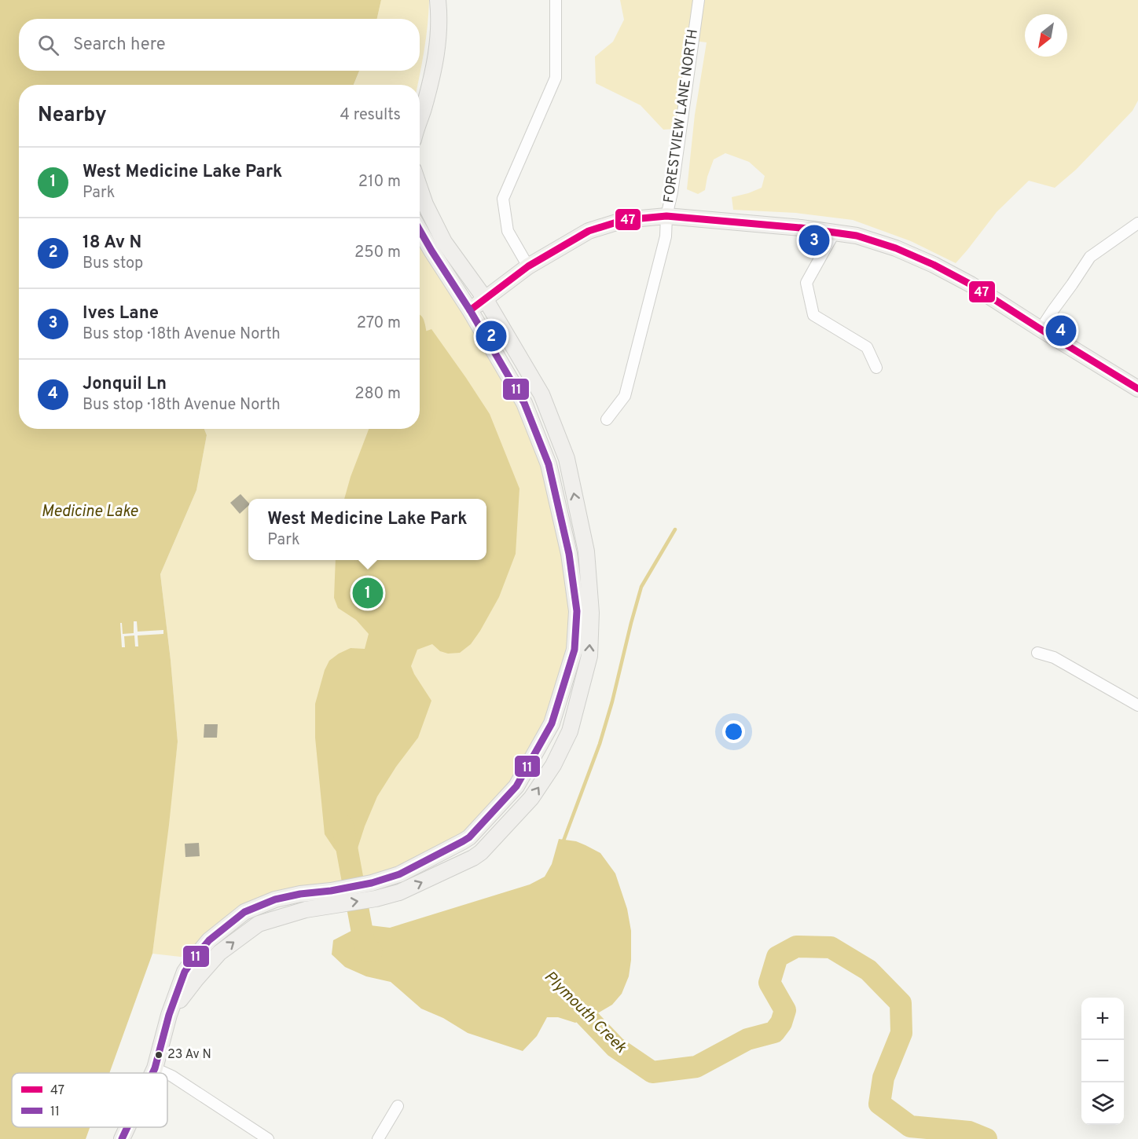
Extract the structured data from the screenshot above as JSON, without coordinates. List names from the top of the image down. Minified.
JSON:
{"streets":{"street":["FORESTVIEW LANE NORTH"]},"water":["Medicine Lake","Plymouth Creek"],"places":["23 Av N"],"lines":["transit line 47","transit line 11"],"legend":["47","11"],"north":"bottom left","page":{"search":"Search here","heading":["Nearby","4 results"],"list":[{"mark":"1","name":"West Medicine Lake Park","note":"Park","value":"210 m"},{"mark":"2","name":"18 Av N","note":"Bus stop","value":"250 m"},{"mark":"3","name":"Ives Lane","note":"Bus stop · 18th Avenue North","value":"270 m"},{"mark":"4","name":"Jonquil Ln","note":"Bus stop · 18th Avenue North","value":"280 m"}],"pins":["3","4","2","1"],"popup":["West Medicine Lake Park","Park"],"map_buttons":["+","−"]}}
